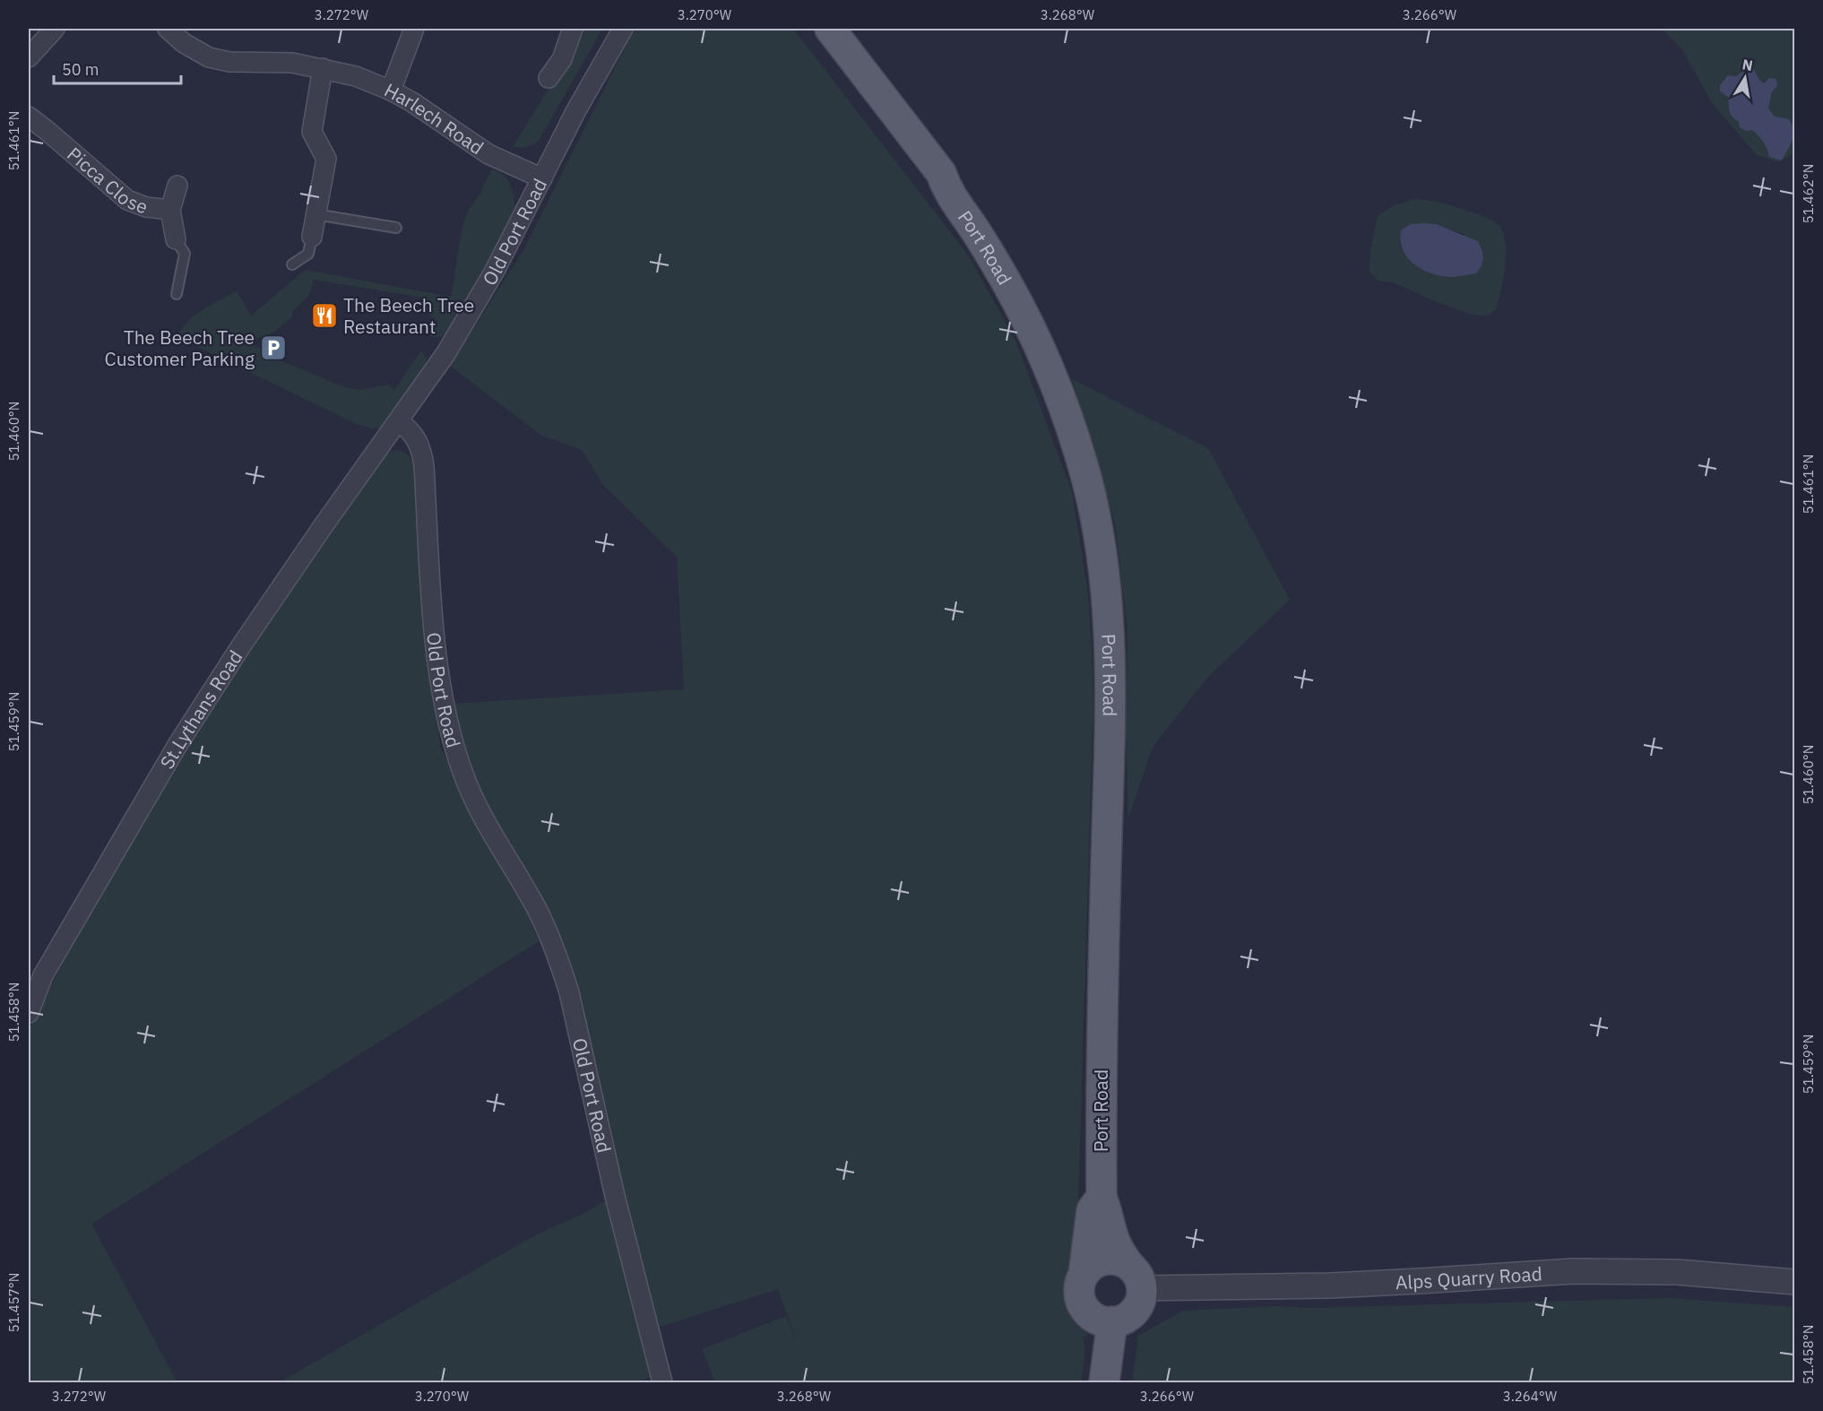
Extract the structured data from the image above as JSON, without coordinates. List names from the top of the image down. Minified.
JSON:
{"streets":{"main road":["Port Road"],"street":["Harlech Road","Picca Close","Old Port Road","St.Lythans Road","Alps Quarry Road"]},"crossings":[["Harlech Road","Old Port Road"],["Old Port Road","St.Lythans Road"],["Port Road","Alps Quarry Road"]],"places":{"restaurant":["The Beech Tree Restaurant"],"parking":["The Beech Tree Customer Parking"]},"scale_bar":"50 m","north":"top","coordinates":["3.272°W","3.270°W","3.268°W","3.266°W","51.461°N","51.462°N","51.460°N","51.459°N","51.458°N","51.457°N","3.264°W"]}
